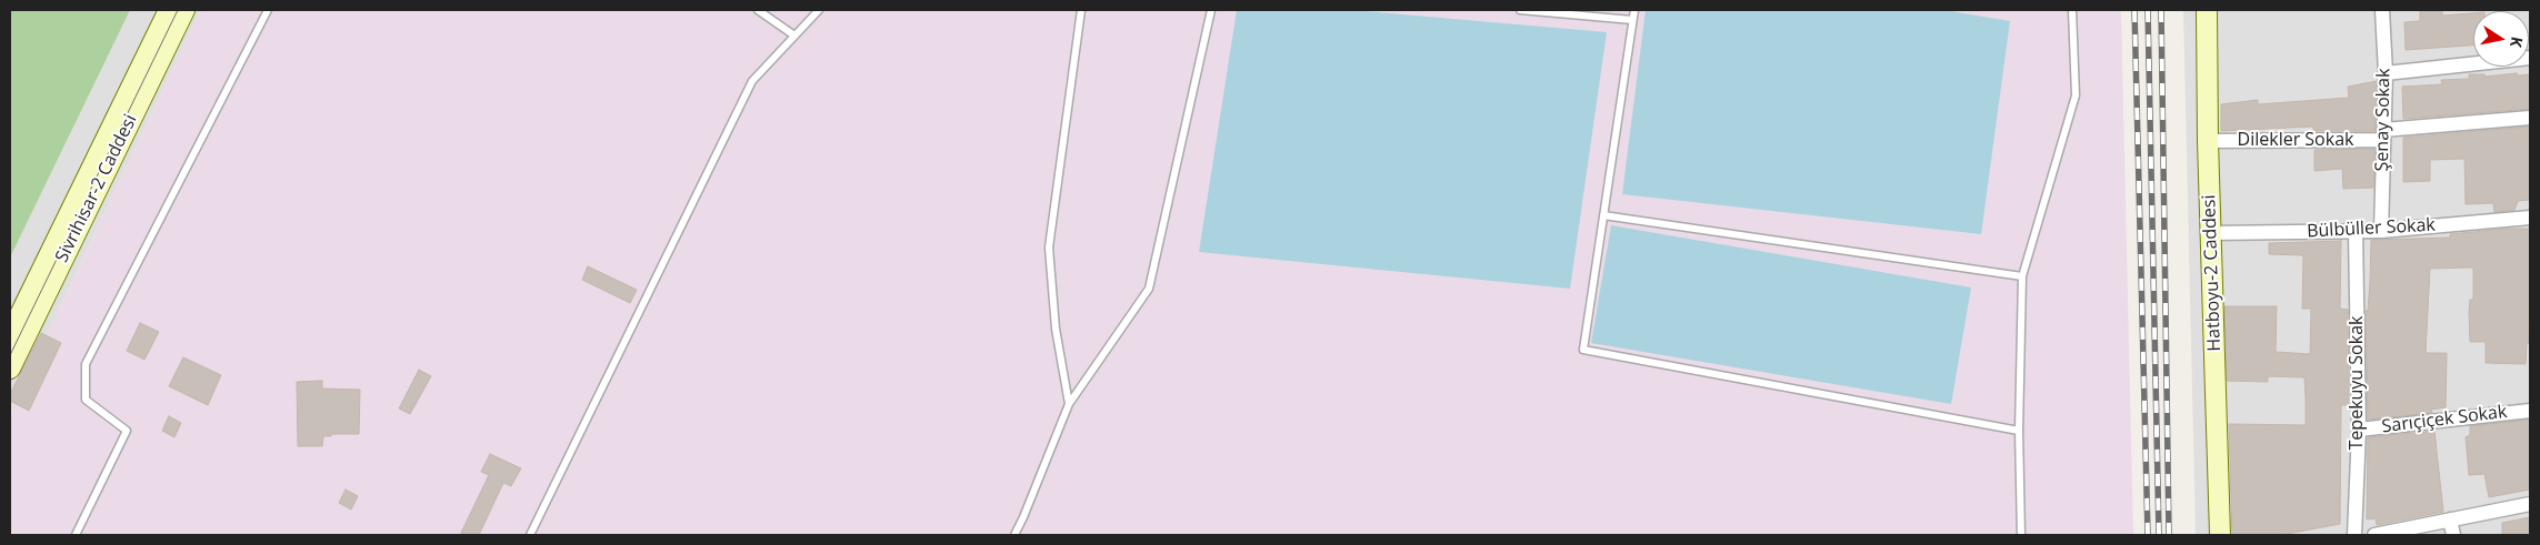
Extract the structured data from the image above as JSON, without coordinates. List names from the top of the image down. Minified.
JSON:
{"streets":{"main road":["Sivrihisar-2 Caddesi","Hatboyu-2 Caddesi"],"street":["Şenay Sokak","Dilekler Sokak","Bülbüller Sokak","Tepekuyu Sokak","Sarıçiçek Sokak"]},"crossings":[["Şenay Sokak","Dilekler Sokak"],["Şenay Sokak","Bülbüller Sokak"],["Dilekler Sokak","Hatboyu-2 Caddesi"],["Bülbüller Sokak","Hatboyu-2 Caddesi"],["Bülbüller Sokak","Tepekuyu Sokak"],["Tepekuyu Sokak","Sarıçiçek Sokak"]],"north":"right"}
